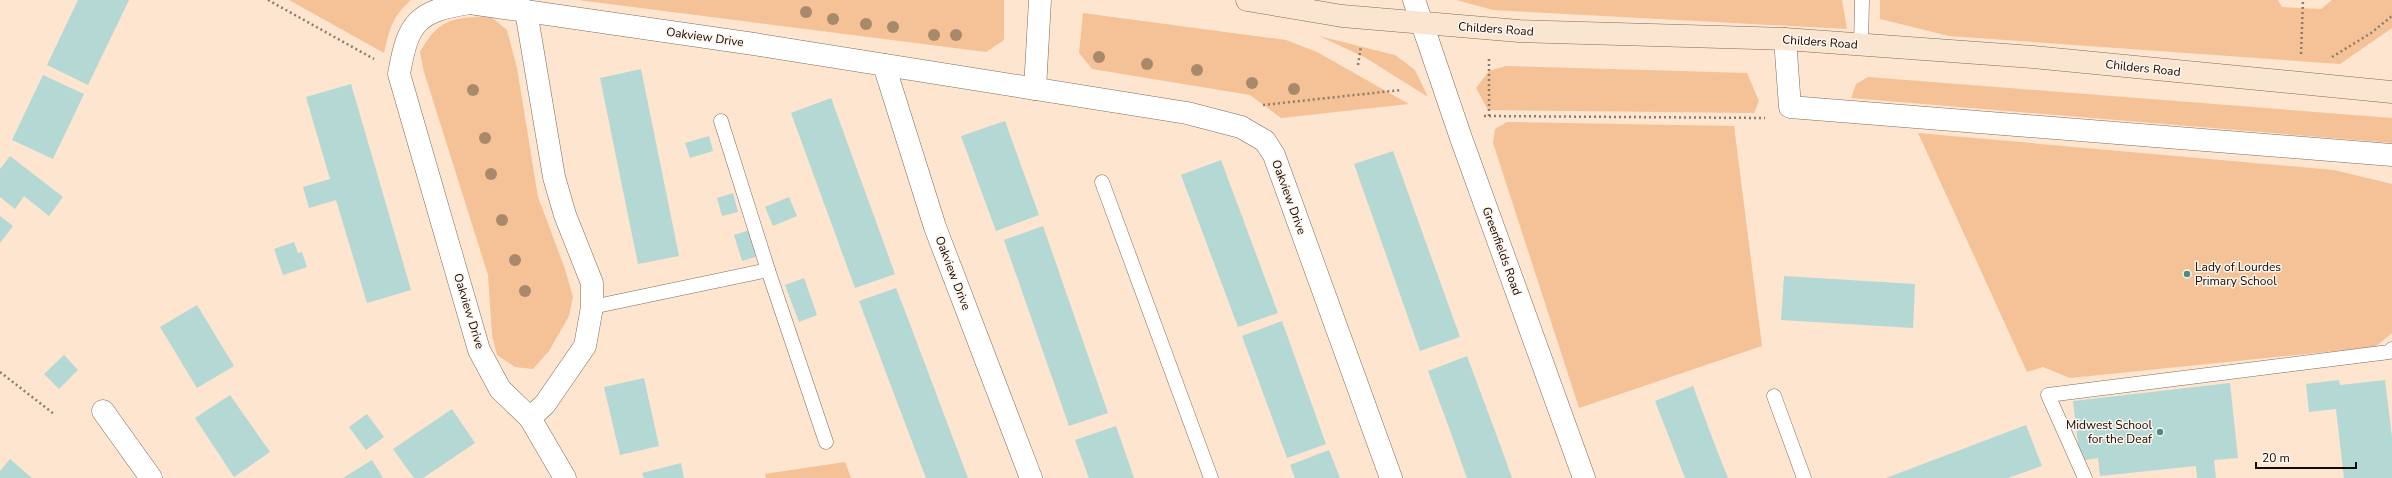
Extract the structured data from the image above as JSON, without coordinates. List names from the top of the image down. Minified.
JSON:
{"streets":{"main road":["Childers Road"],"street":["Oakview Drive","Greenfields Road"]},"crossings":[["Childers Road","Greenfields Road"]],"places":["Lady of Lourdes Primary School","Midwest School for the Deaf"],"scale_bar":"20 m"}
